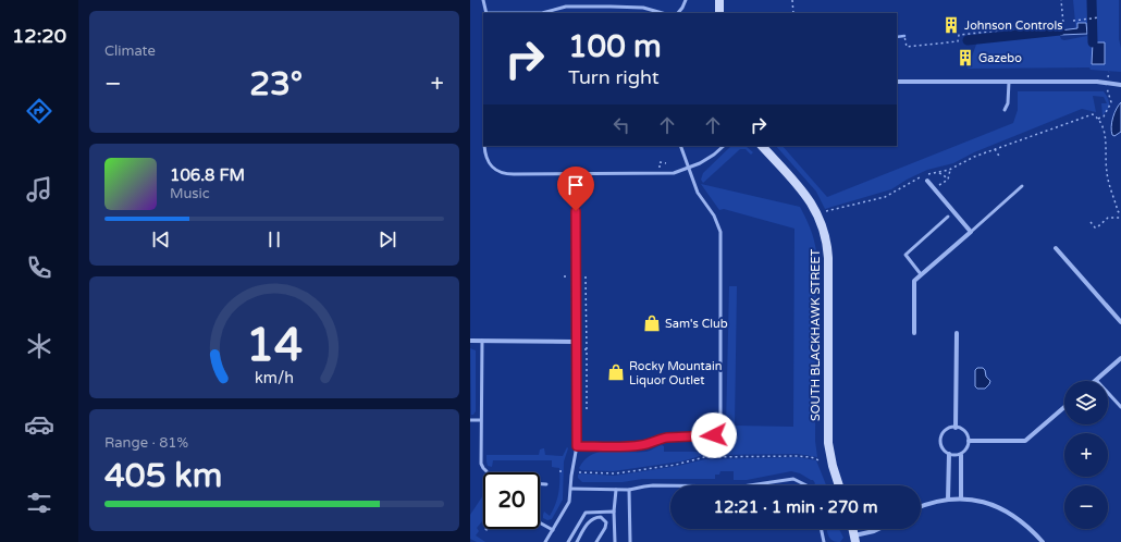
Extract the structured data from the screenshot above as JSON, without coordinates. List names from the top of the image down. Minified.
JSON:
{"streets":{"street":["SOUTH BLACKHAWK STREET"]},"places":{"building":["Johnson Controls","Gazebo"],"shop":["Sam's Club","Rocky Mountain Liquor Outlet"]},"page":{"tabs":"12:20","tile":["Climate",["Range · 81%","405 km"]],"turn":["100 m","Turn right"],"heat":["−","23°","+"],"song":["106.8 FM","Music"],"map_buttons":["+","−"],"limit":"20","trip":"12:21 · 1 min · 270 m","gauge":["14","km/h"]}}
